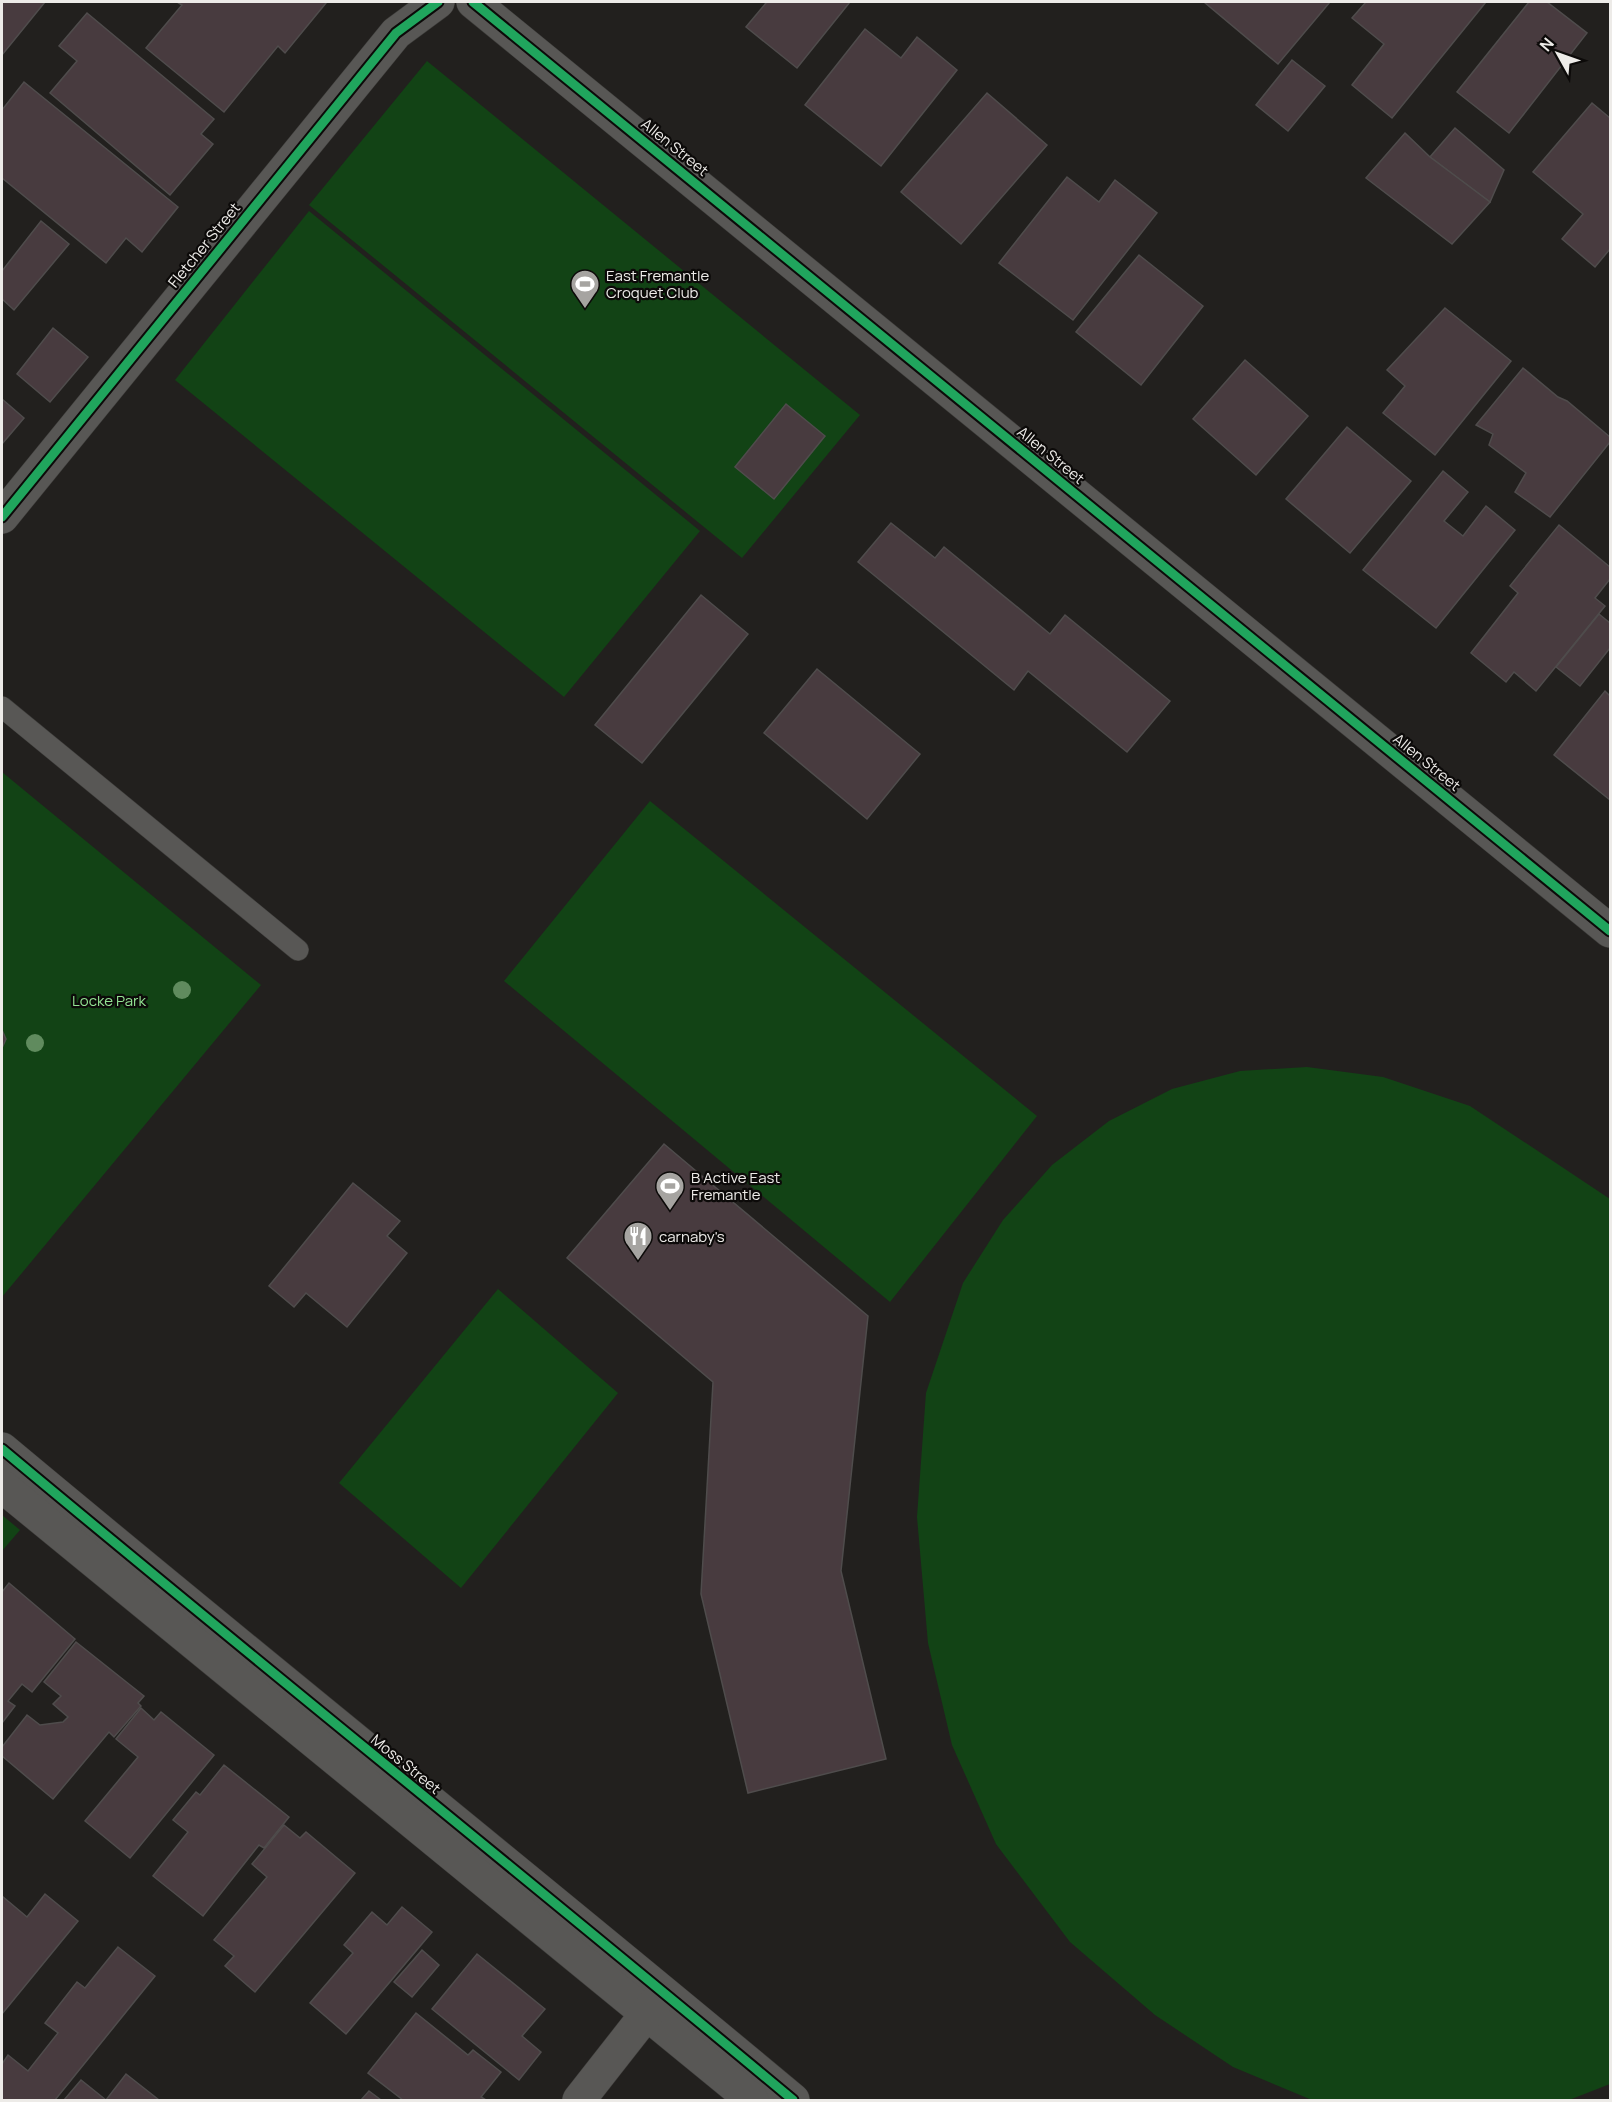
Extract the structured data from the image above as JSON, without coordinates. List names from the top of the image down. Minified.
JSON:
{"streets":{"street":["Allen Street","Fletcher Street","Moss Street"]},"parks":["Locke Park"],"places":{"sports":["East Fremantle Croquet Club","B Active East Fremantle"],"restaurant":["carnaby's"]},"north":"top left"}
